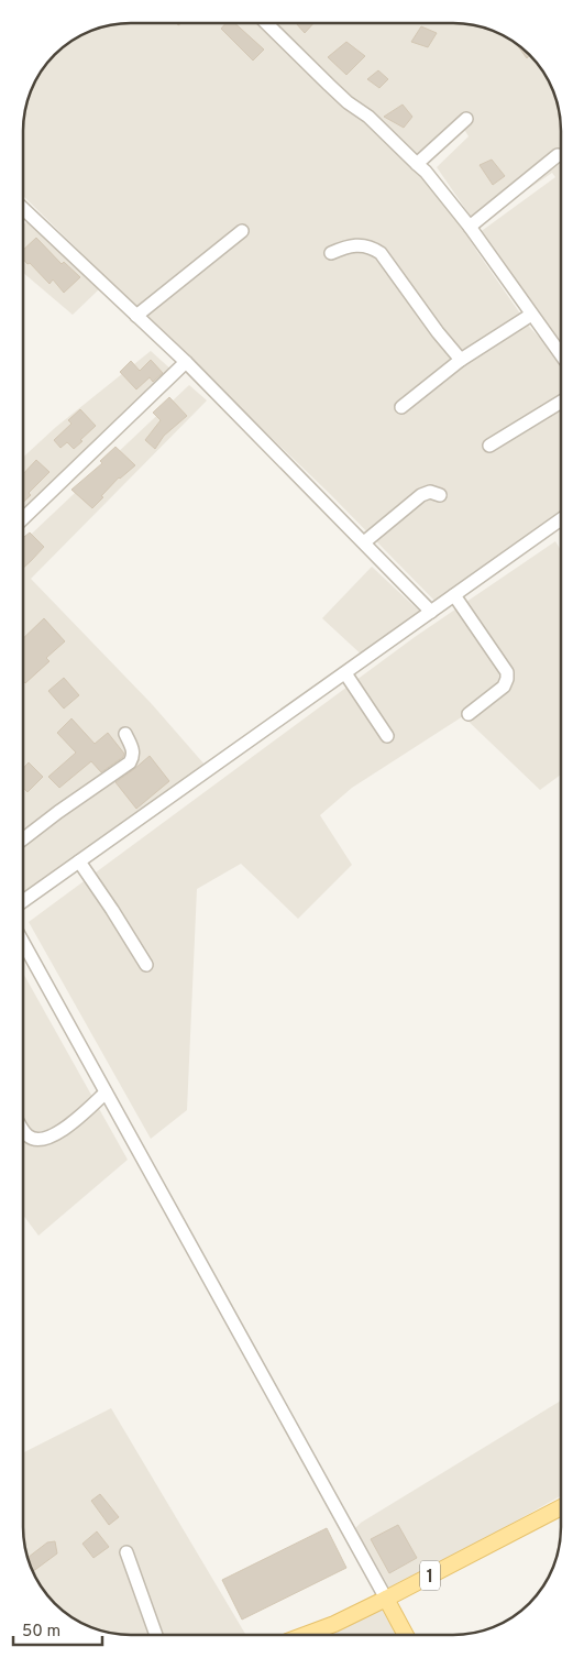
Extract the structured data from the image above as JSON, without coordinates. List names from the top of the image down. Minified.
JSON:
{"streets":{"main road":["1"]},"scale_bar":"50 m"}
